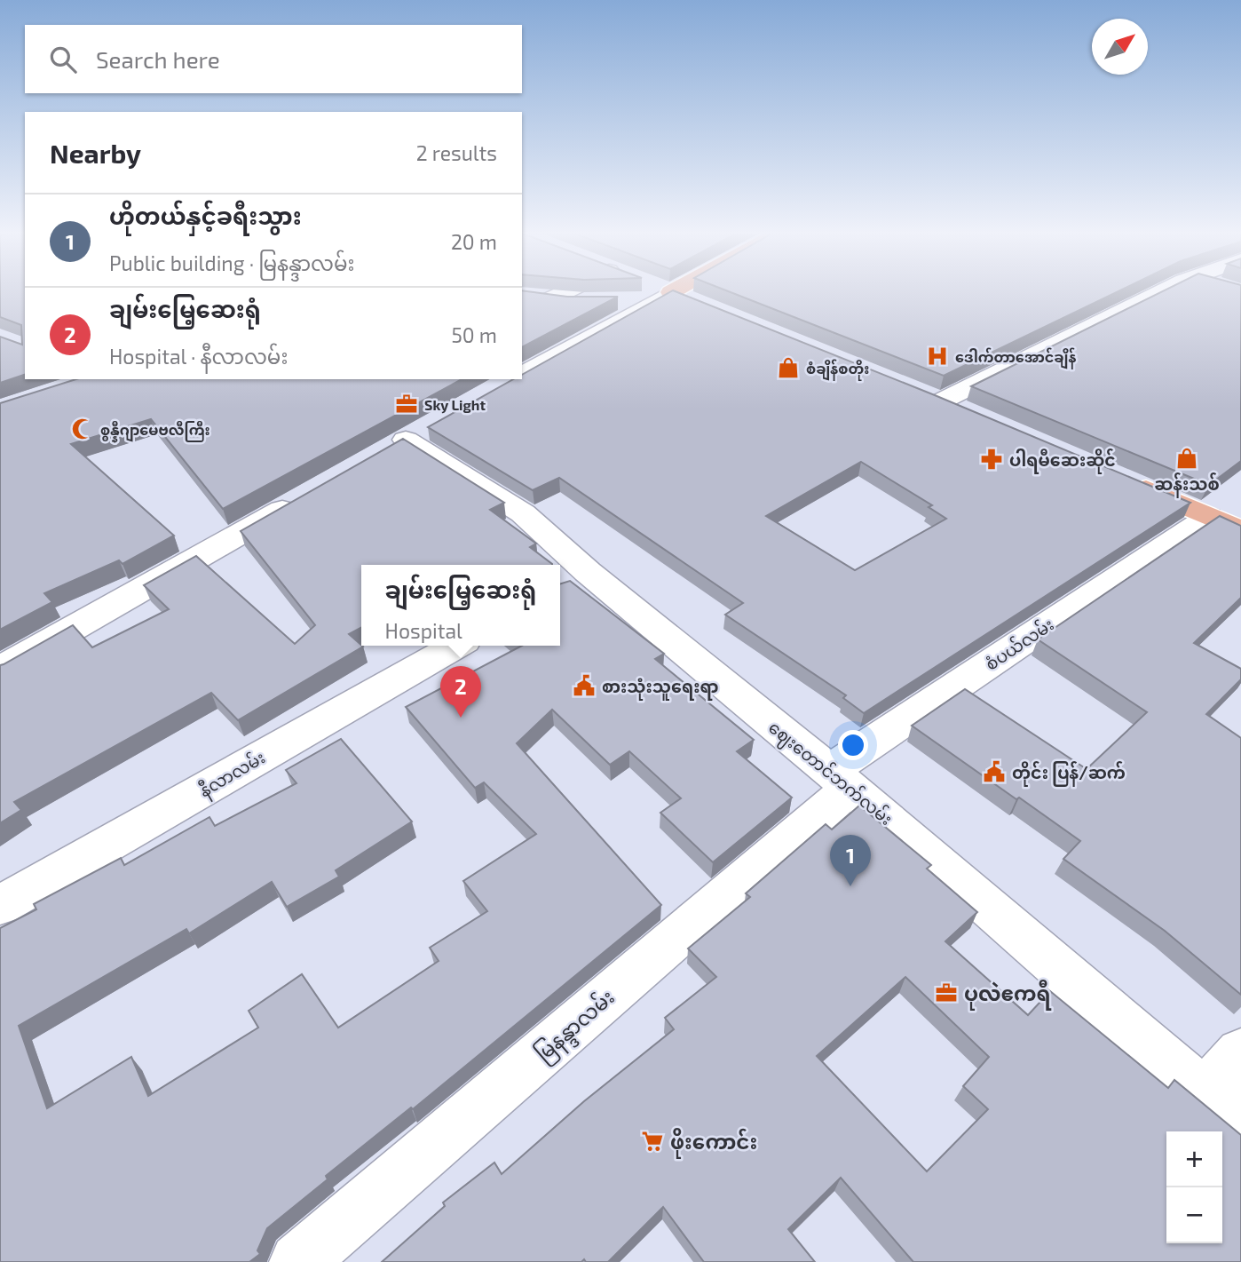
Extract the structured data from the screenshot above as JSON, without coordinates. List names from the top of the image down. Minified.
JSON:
{"streets":{"street":["စံပယ်လမ်း","ဈေးတောင်ဘက်လမ်း","နီလာလမ်း","မြနန္ဒာလမ်း"]},"crossings":[["စံပယ်လမ်း","ဈေးတောင်ဘက်လမ်း"],["စံပယ်လမ်း","မြနန္ဒာလမ်း"],["ဈေးတောင်ဘက်လမ်း","မြနန္ဒာလမ်း"]],"places":{"hospital":["ဒေါက်တာအောင်ချိန်"],"shop":["စံချိန်စတိုး","ဆန်းသစ်"],"office":["Sky Light","ပုလဲဧကရီ"],"mosque":["စွန္နီဂျာမေဗလီကြီး"],"pharmacy":["ပါရမီဆေးဆိုင်"],"public building":["စားသုံးသူရေးရာ","တိုင်း ပြန်/ဆက်"],"supermarket":["ဖိုးကောင်း"]},"north":"top right","page":{"search":"Search here","heading":["Nearby","2 results"],"list":[{"mark":"1","name":"ဟိုတယ်နှင့်ခရီးသွား","note":"Public building · မြနန္ဒာလမ်း","value":"20 m"},{"mark":"2","name":"ချမ်းမြေ့ဆေးရုံ","note":"Hospital · နီလာလမ်း","value":"50 m"}],"popup":["ချမ်းမြေ့ဆေးရုံ","Hospital"],"pins":["2","1"],"map_buttons":["+","−"]}}
